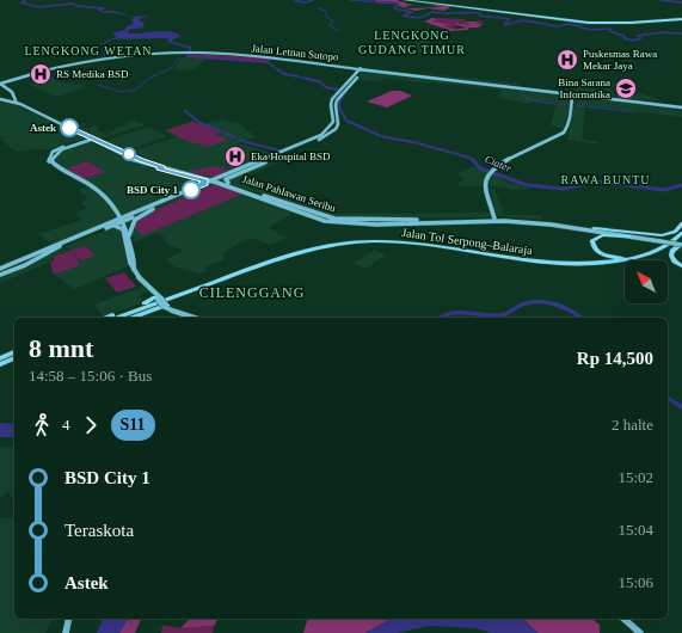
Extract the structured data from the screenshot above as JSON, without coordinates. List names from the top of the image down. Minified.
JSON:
{"streets":{"highway":["Jalan Tol Serpong–Balaraja"],"main road":["Jalan Letnan Sutopo","Jalan Pahlawan Seribu"]},"districts":["LENGKONG GUDANG TIMUR","LENGKONG WETAN","RAWA BUNTU","CILENGGANG"],"water":["Ciater"],"places":{"hospital":["Puskesmas Rawa Mekar Jaya","RS Medika BSD","Eka Hospital BSD"],"school or university":["Bina Sarana Informatika"],"other":["Astek","BSD City 1"]},"lines":["bus line S11"],"north":"top left","page":{"heading":["8 mnt","14:58 – 15:06 · Bus","Rp 14,500"],"legs":["4","S11","2 halte"],"list":[{"name":"BSD City 1","value":"15:02"},{"name":"Teraskota","value":"15:04"},{"name":"Astek","value":"15:06"}]}}
